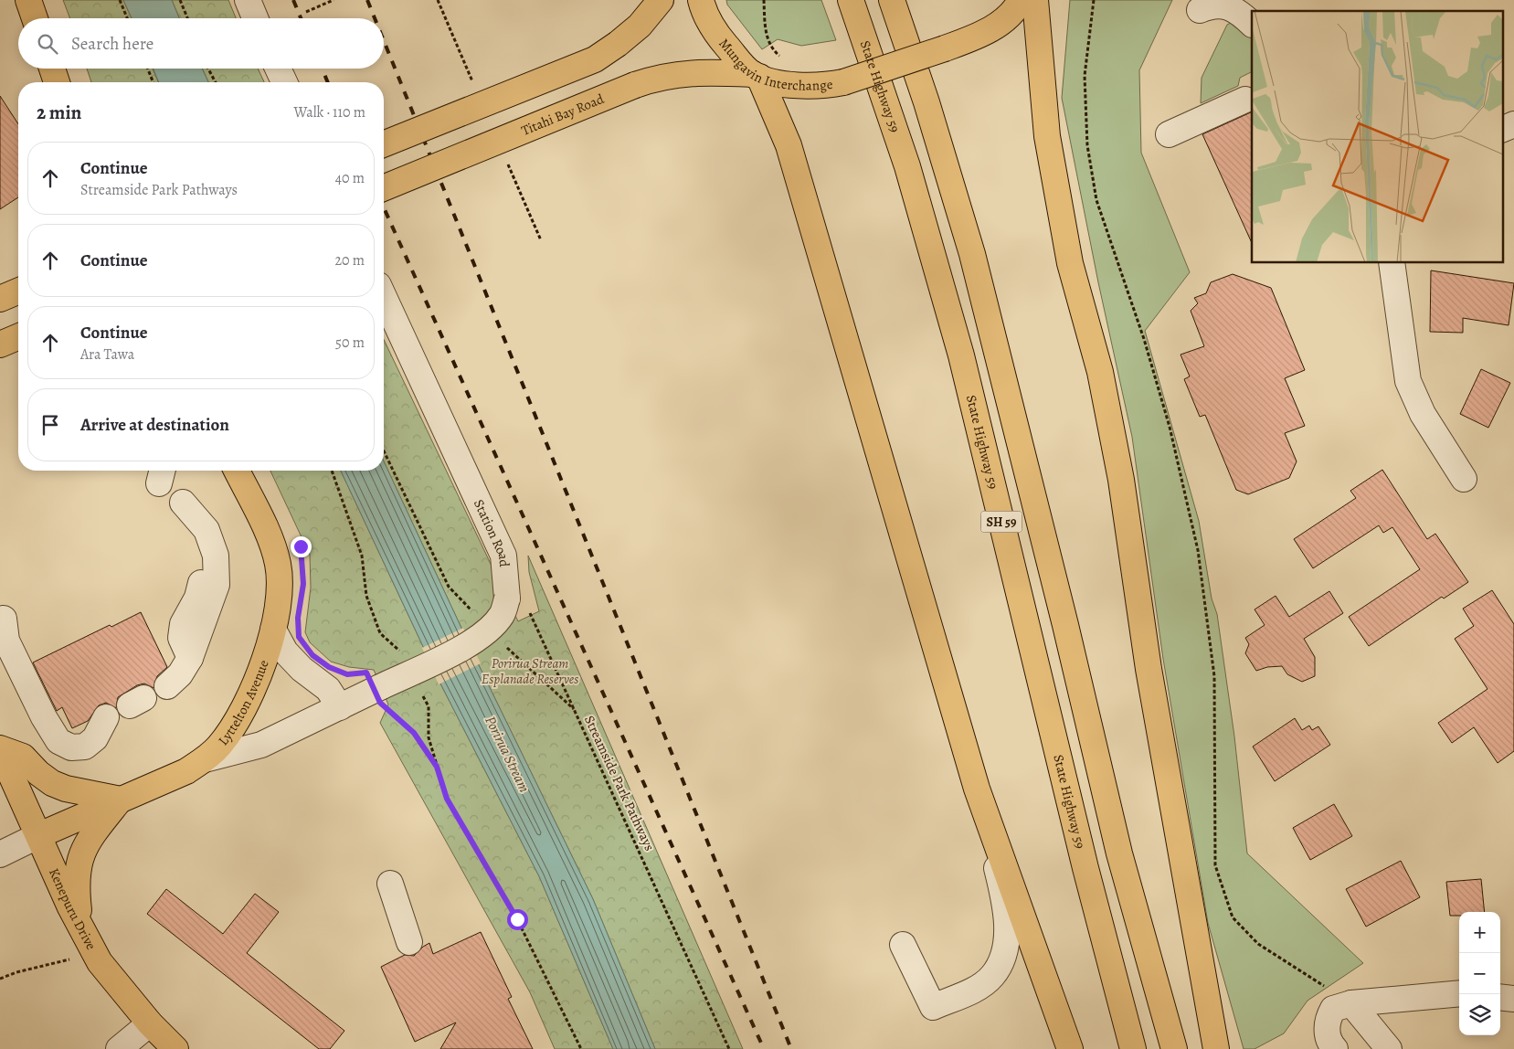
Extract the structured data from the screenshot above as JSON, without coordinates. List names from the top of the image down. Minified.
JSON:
{"streets":{"main road":["Mungavin Interchange","State Highway 59","Titahi Bay Road","SH 59","Lyttelton Avenue","Kenepuru Drive"],"street":["Station Road"],"path":["Streamside Park Pathways"]},"crossings":[["Mungavin Interchange","Titahi Bay Road"],["Station Road","Lyttelton Avenue"],["Lyttelton Avenue","Kenepuru Drive"]],"water":["Porirua Stream"],"parks":["Porirua Stream Esplanade Reserves"],"page":{"search":"Search here","heading":["2 min","Walk · 110 m"],"list":[["Continue","Streamside Park Pathways","40 m"],["Continue","20 m"],["Continue","Ara Tawa","50 m"],"Arrive at destination"],"map_buttons":["+","−"]}}
